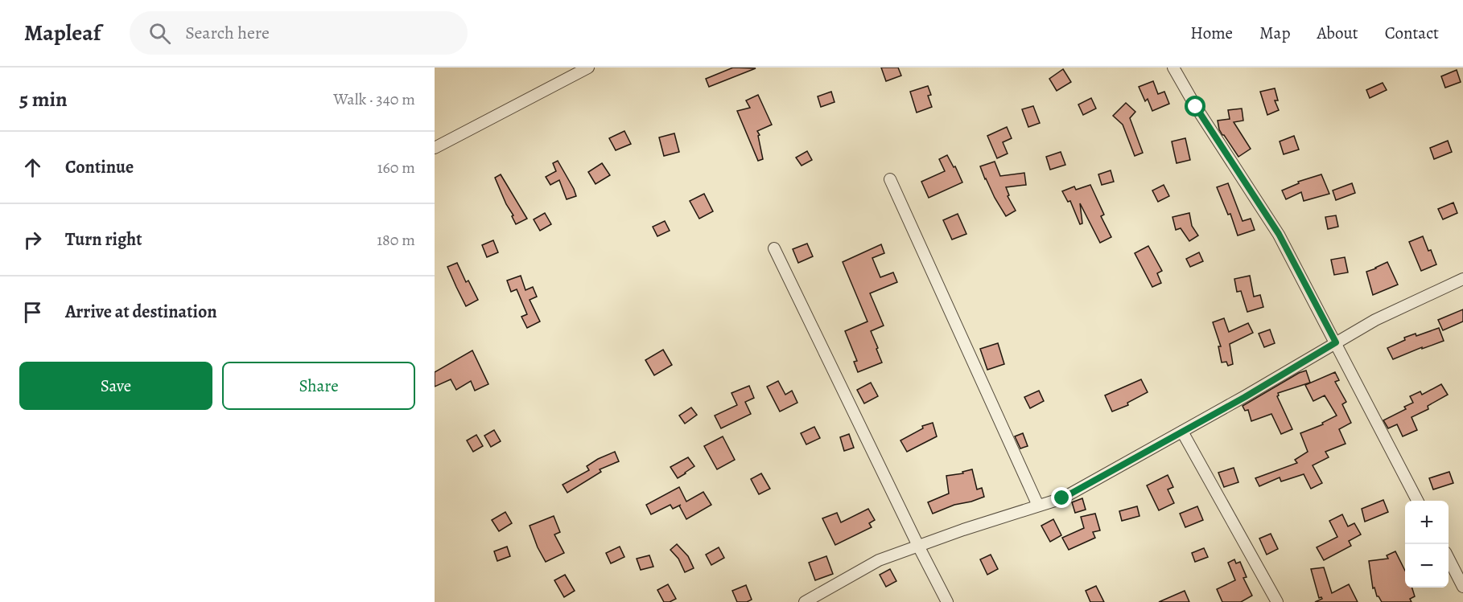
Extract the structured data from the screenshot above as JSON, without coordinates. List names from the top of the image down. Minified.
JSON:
{"page":{"header":"Mapleaf","search":"Search here","nav":["Home","Map","About","Contact"],"heading":["5 min","Walk · 340 m"],"list":[["Continue","160 m"],["Turn right","180 m"],"Arrive at destination"],"buttons":["Save","Share"],"map_buttons":["+","−"]}}
